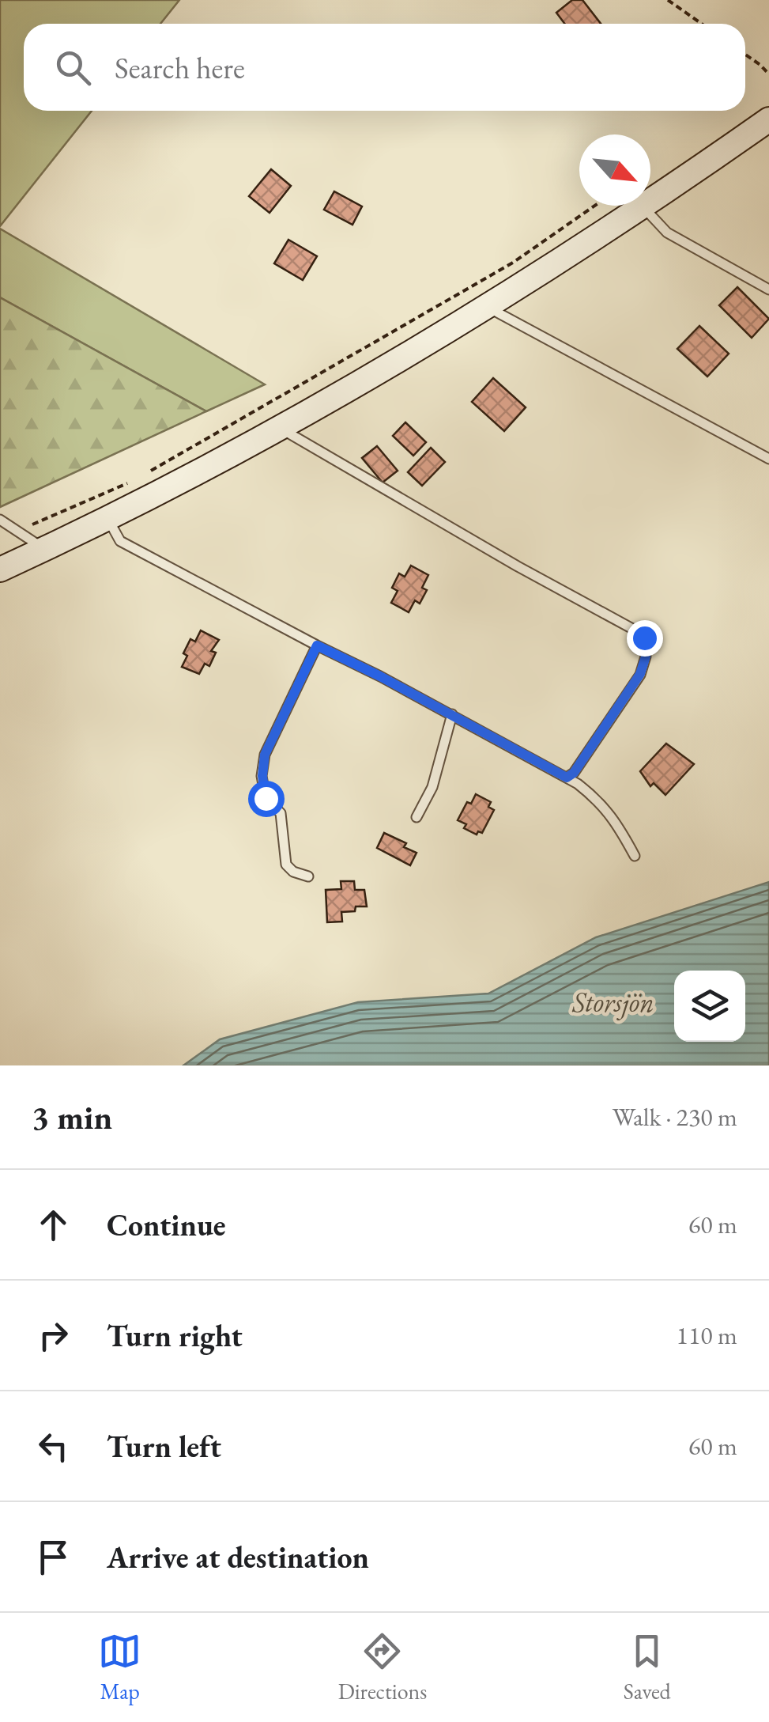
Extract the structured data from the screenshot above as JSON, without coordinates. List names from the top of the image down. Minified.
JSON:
{"water":["Storsjön"],"north":"bottom right","page":{"search":"Search here","heading":["3 min","Walk · 230 m"],"list":[["Continue","60 m"],["Turn right","110 m"],["Turn left","60 m"],"Arrive at destination"],"nav":["Map","Directions","Saved"]}}
